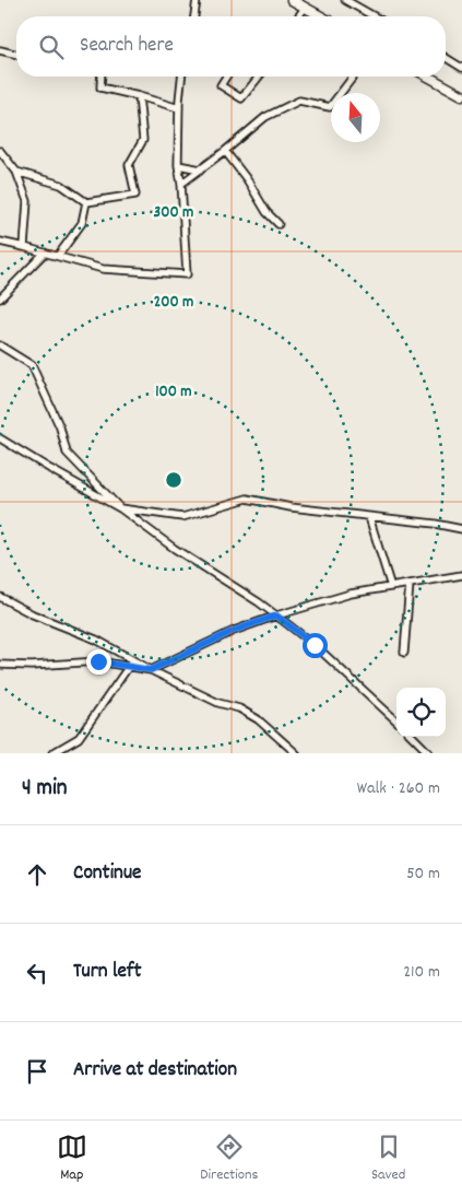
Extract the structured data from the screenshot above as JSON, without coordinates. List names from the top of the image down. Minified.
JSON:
{"north":"top","page":{"search":"Search here","heading":["4 min","Walk · 260 m"],"list":[["Continue","50 m"],["Turn left","210 m"],"Arrive at destination"],"nav":["Map","Directions","Saved"]},"rings":["300 m","200 m","100 m"]}
